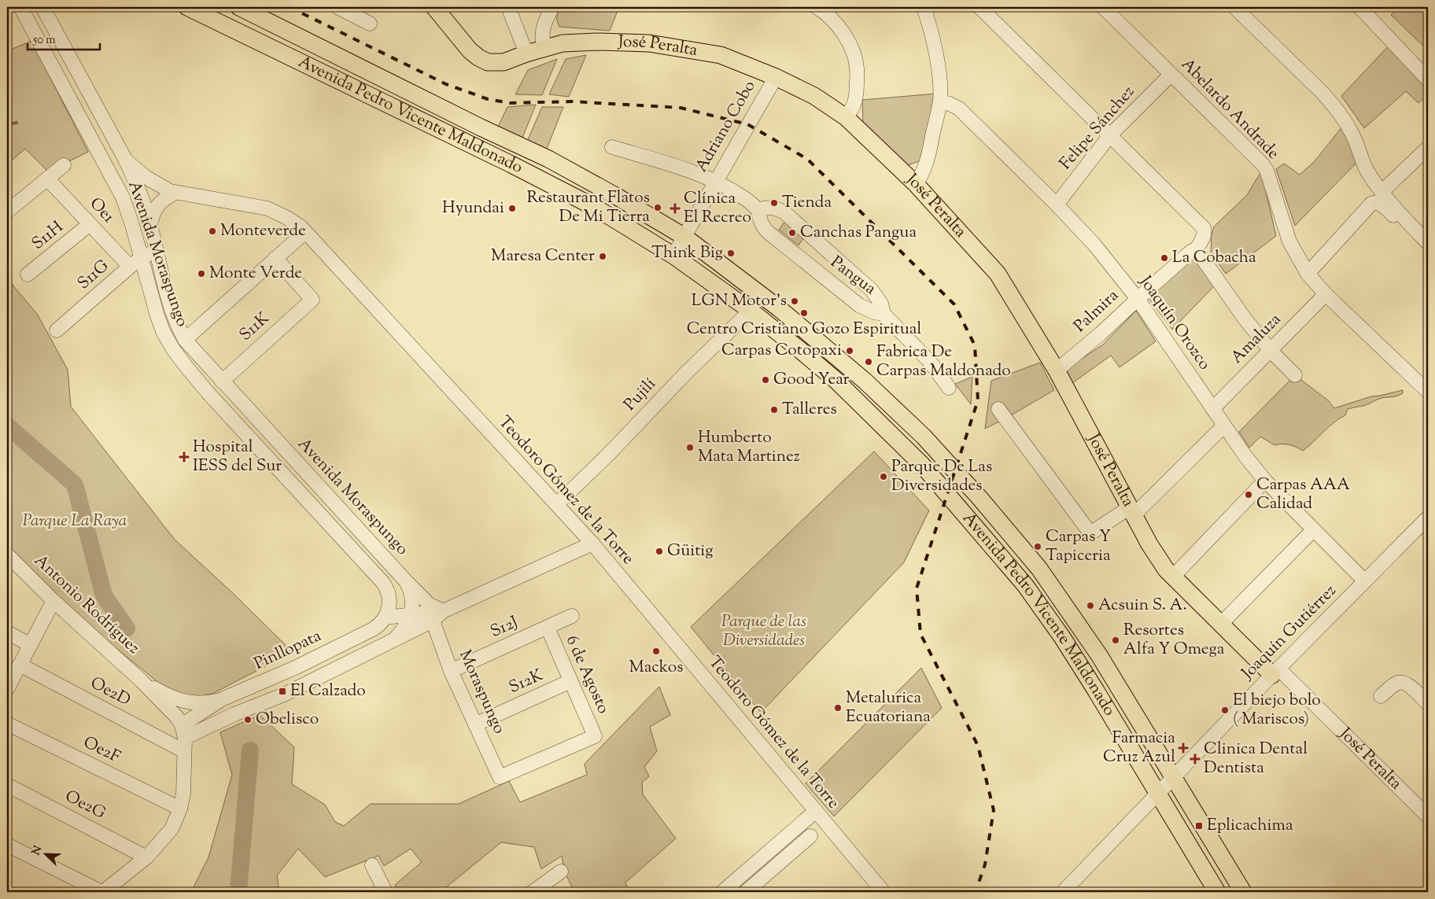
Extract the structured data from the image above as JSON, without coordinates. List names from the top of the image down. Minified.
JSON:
{"streets":{"main road":["José Peralta","Avenida Pedro Vicente Maldonado"],"street":["Abelardo Andrade","Adriano Cobo","Felipe Sánchez","Oe1","S11H","Avenida Moraspungo","S11G","Pangua","Palmira","Joaquín Orozco","S11K","Amaluza","Pujilí","Teodoro Gómez de la Torre","Antonio Rodríguez","S12J","Joaquín Gutiérrez","Pinllopata","6 de Agosto","S12K","Oe2D","Moraspungo","Oe2F","Oe2G"]},"crossings":[["José Peralta","Adriano Cobo"],["José Peralta","Palmira"],["José Peralta","Joaquín Gutiérrez"],["Abelardo Andrade","Amaluza"],["Avenida Pedro Vicente Maldonado","Adriano Cobo"],["Avenida Pedro Vicente Maldonado","Pujilí"],["Avenida Pedro Vicente Maldonado","Joaquín Gutiérrez"],["Felipe Sánchez","Palmira"],["Felipe Sánchez","Joaquín Orozco"],["Oe1","S11H"],["Oe1","S11G"],["Avenida Moraspungo","S11G"],["Avenida Moraspungo","S11K"],["Avenida Moraspungo","Teodoro Gómez de la Torre"],["Avenida Moraspungo","Pinllopata"],["Avenida Moraspungo","Moraspungo"],["Palmira","Joaquín Orozco"],["Joaquín Orozco","Amaluza"],["Joaquín Orozco","Joaquín Gutiérrez"],["Pujilí","Teodoro Gómez de la Torre"],["Antonio Rodríguez","Pinllopata"],["Antonio Rodríguez","Oe2D"],["S12J","6 de Agosto"],["S12J","Moraspungo"],["Pinllopata","Oe2D"],["6 de Agosto","S12K"],["6 de Agosto","Moraspungo"],["S12K","Moraspungo"]],"parks":["Parque La Raya","Parque de las Diversidades"],"places":{"other":["Tienda","Restaurant Flatos De Mi Tierra","Hyundai","Monteverde","Canchas Pangua","Think Big","Maresa Center","La Cobacha","Monte Verde","LGN Motor's","Centro Cristiano Gozo Espiritual","Carpas Cotopaxi","Fabrica De Carpas Maldonado","Good Year","Talleres","Humberto Mata Martinez","Parque De Las Diversidades","Carpas AAA Calidad","Carpas Y Tapiceria","Güitig","Acsuin S. A.","Resortes Alfa Y Omega","Mackos","Metalurica Ecuatoriana","El biejo bolo ( Mariscos)","Obelisco"],"health":["Clínica El Recreo","Hospital IESS del Sur","Farmacia Cruz Azul","Clinica Dental Dentista"],"transit":["El Calzado","Eplicachima"]},"scale_bar":"50 m","north":"top left"}
